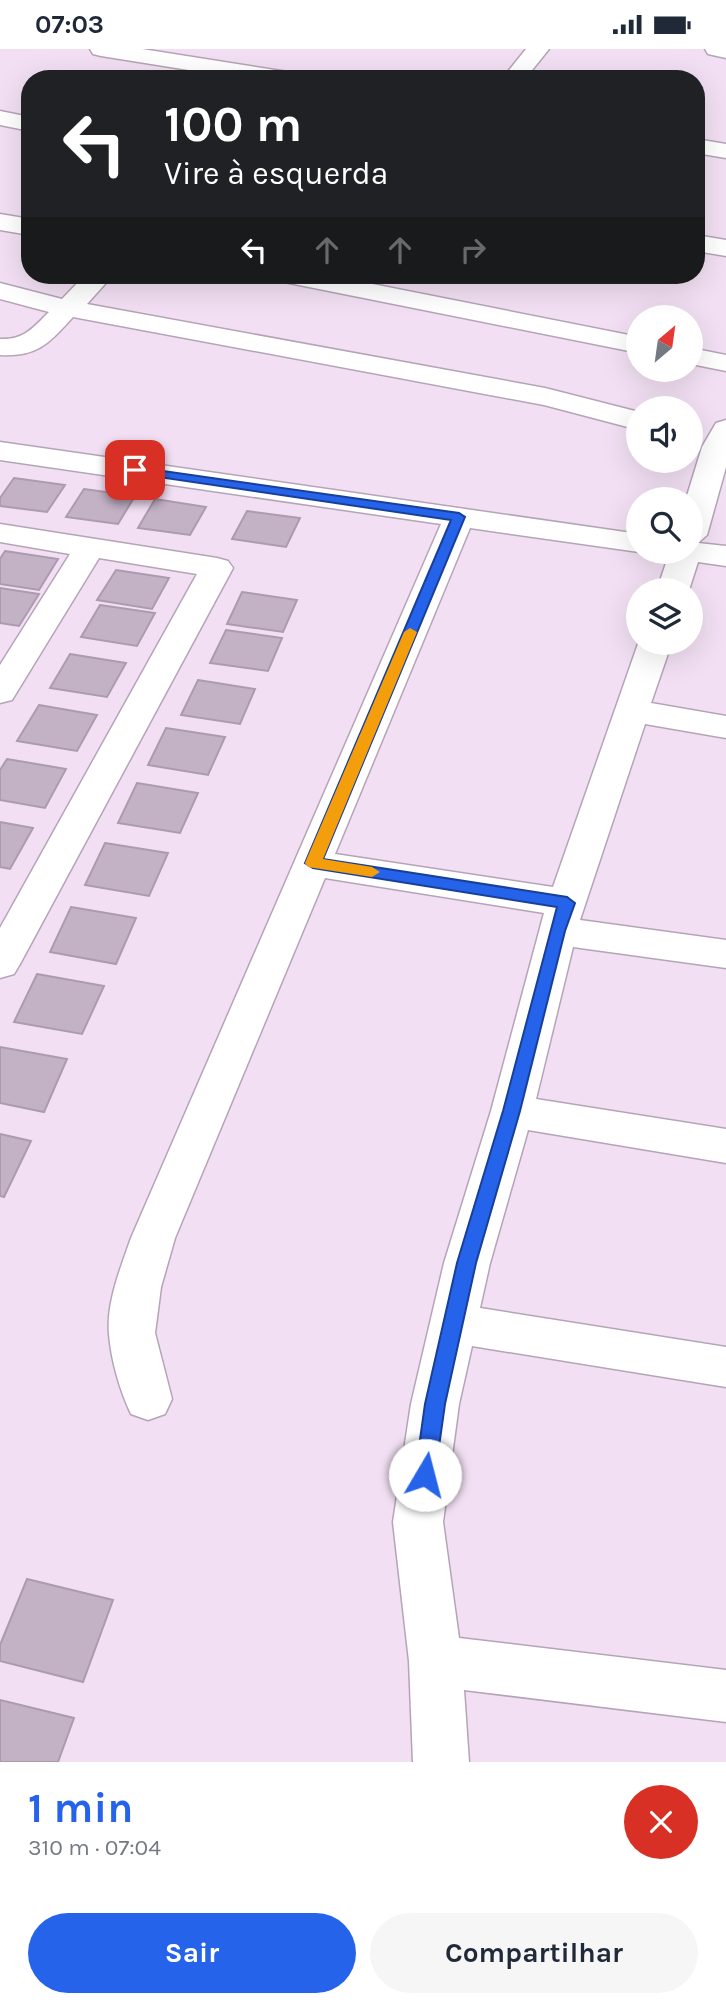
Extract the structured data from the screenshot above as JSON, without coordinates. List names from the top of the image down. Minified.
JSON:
{"north":"top right","page":{"status":"07:03","turn":["100 m","Vire à esquerda"],"heading":["1 min","310 m · 07:04"],"buttons":["Sair","Compartilhar"]}}
